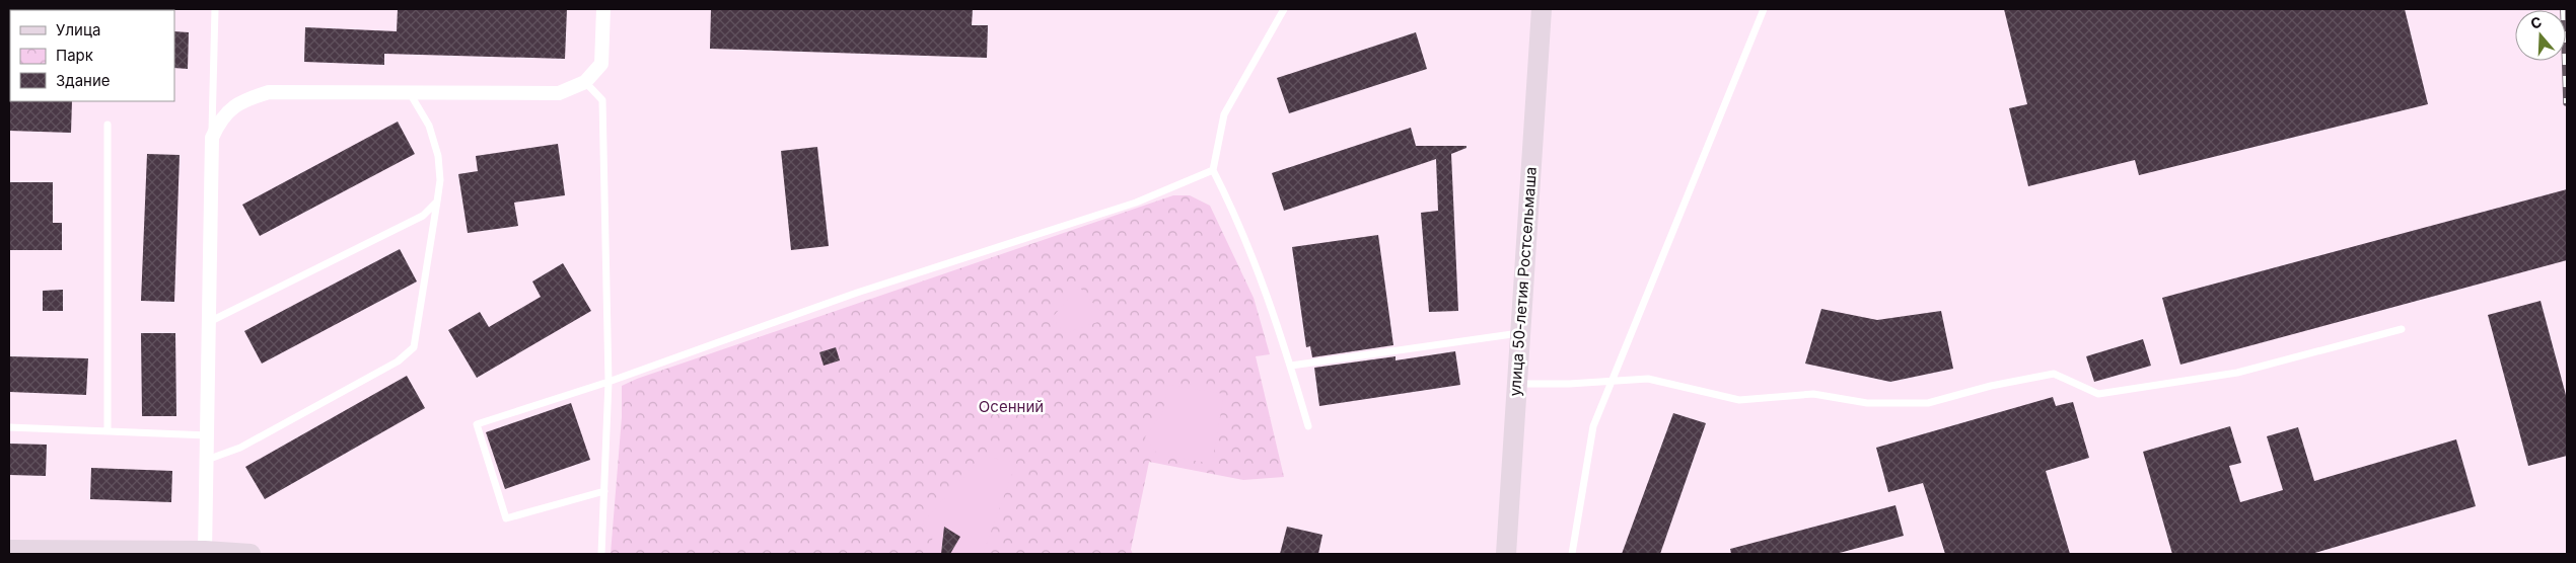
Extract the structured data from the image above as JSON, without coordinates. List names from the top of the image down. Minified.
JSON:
{"streets":{"main road":["улица 50-летия Ростсельмаша"]},"parks":["Осенний"],"legend":["Улица","Парк","Здание"],"north":"top"}
